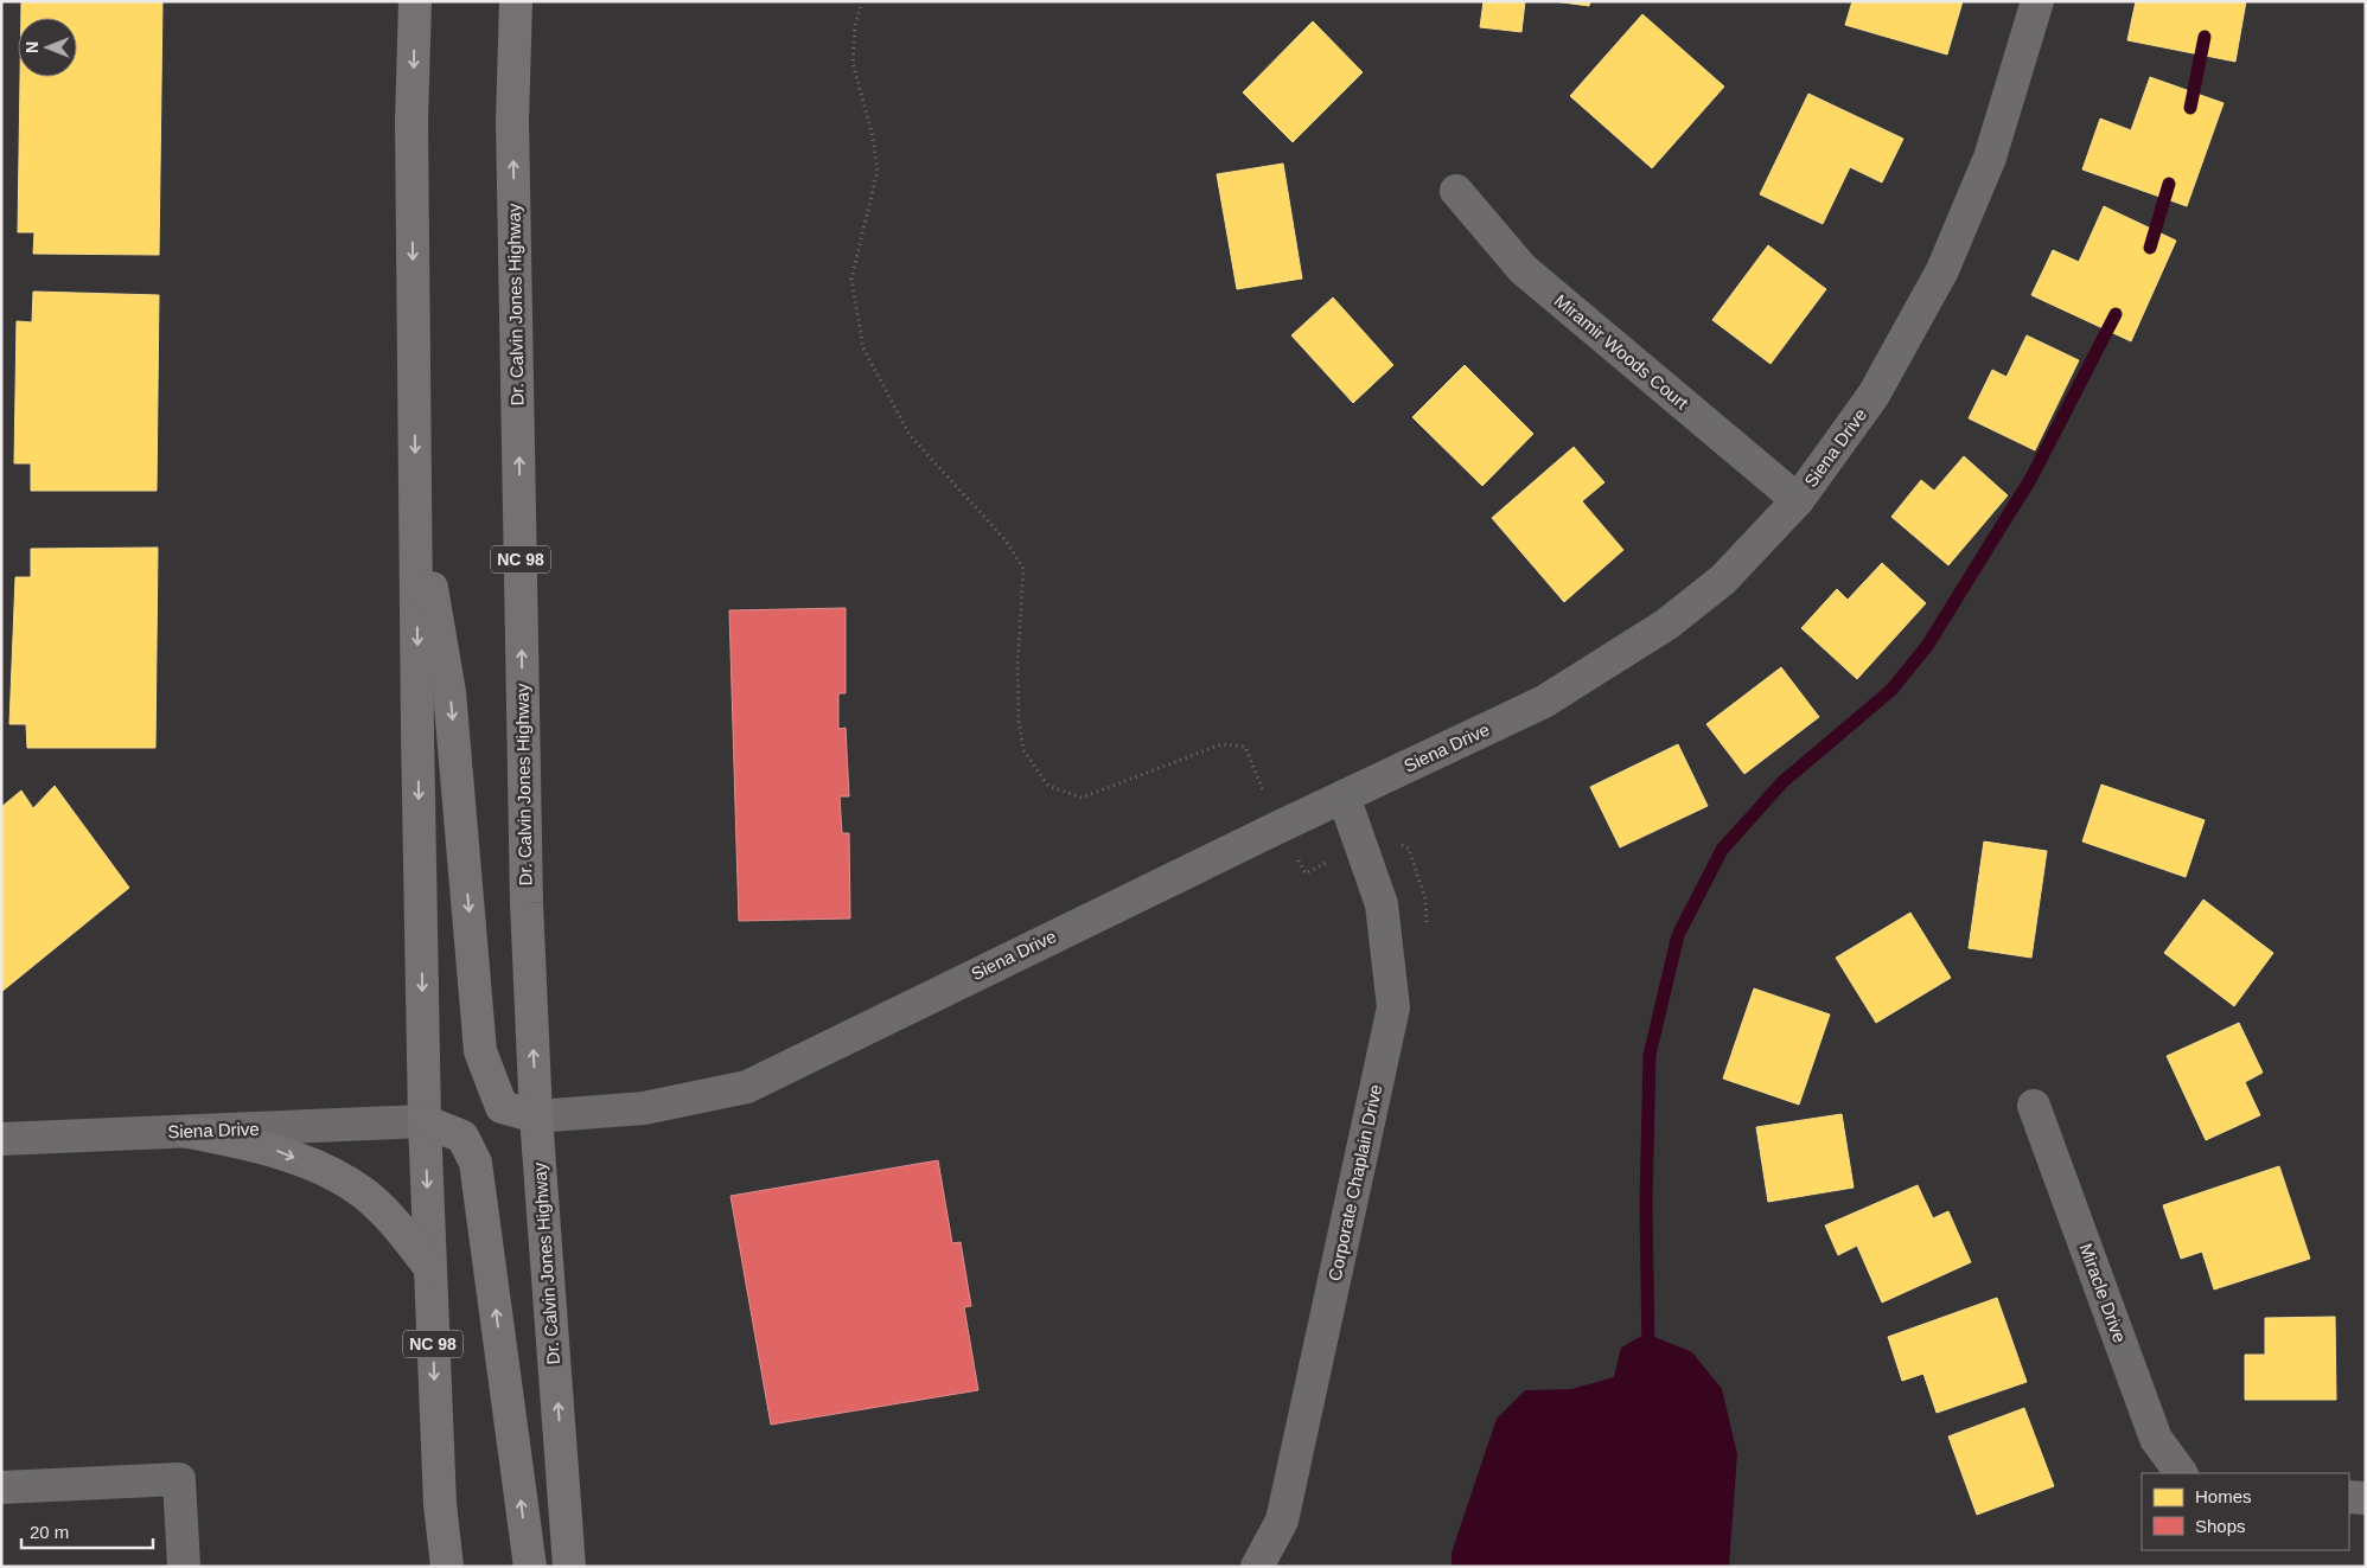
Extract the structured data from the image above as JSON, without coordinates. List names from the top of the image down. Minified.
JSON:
{"streets":{"highway":["Dr. Calvin Jones Highway","NC 98"],"street":["Miramir Woods Court","Siena Drive","Corporate Chaplain Drive","Miracle Drive"]},"crossings":[["Dr. Calvin Jones Highway","Siena Drive"],["Miramir Woods Court","Siena Drive"],["Siena Drive","NC 98"],["Siena Drive","Corporate Chaplain Drive"]],"legend":["Homes","Shops"],"scale_bar":"20 m","north":"left"}
